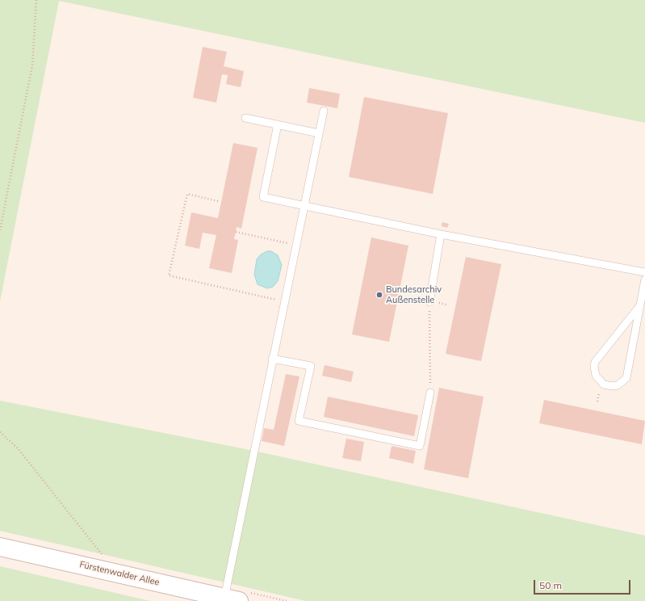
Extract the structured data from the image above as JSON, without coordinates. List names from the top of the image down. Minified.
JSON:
{"streets":{"main road":["Fürstenwalder Allee"]},"places":["Bundesarchiv Außenstelle"],"scale_bar":"50 m"}
